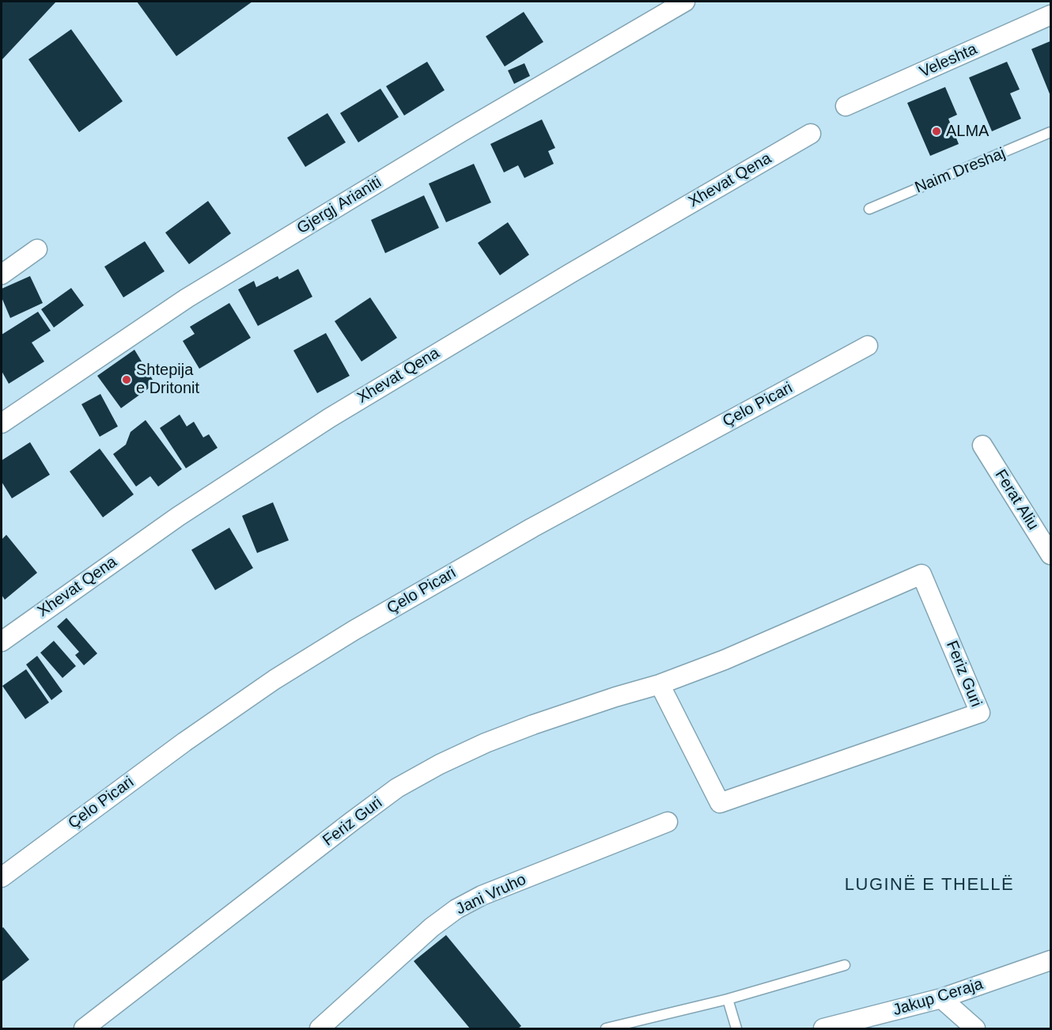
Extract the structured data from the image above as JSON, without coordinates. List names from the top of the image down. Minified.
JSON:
{"streets":{"street":["Veleshta","Xhevat Qena","Gjergj Arianiti","Çelo Picari","Ferat Aliu","Feriz Guri","Jani Vruho","Jakup Ceraja"],"lane":["Naim Dreshaj"]},"districts":["LUGINË E THELLË"],"places":["ALMA","Shtepija e Dritonit"]}
